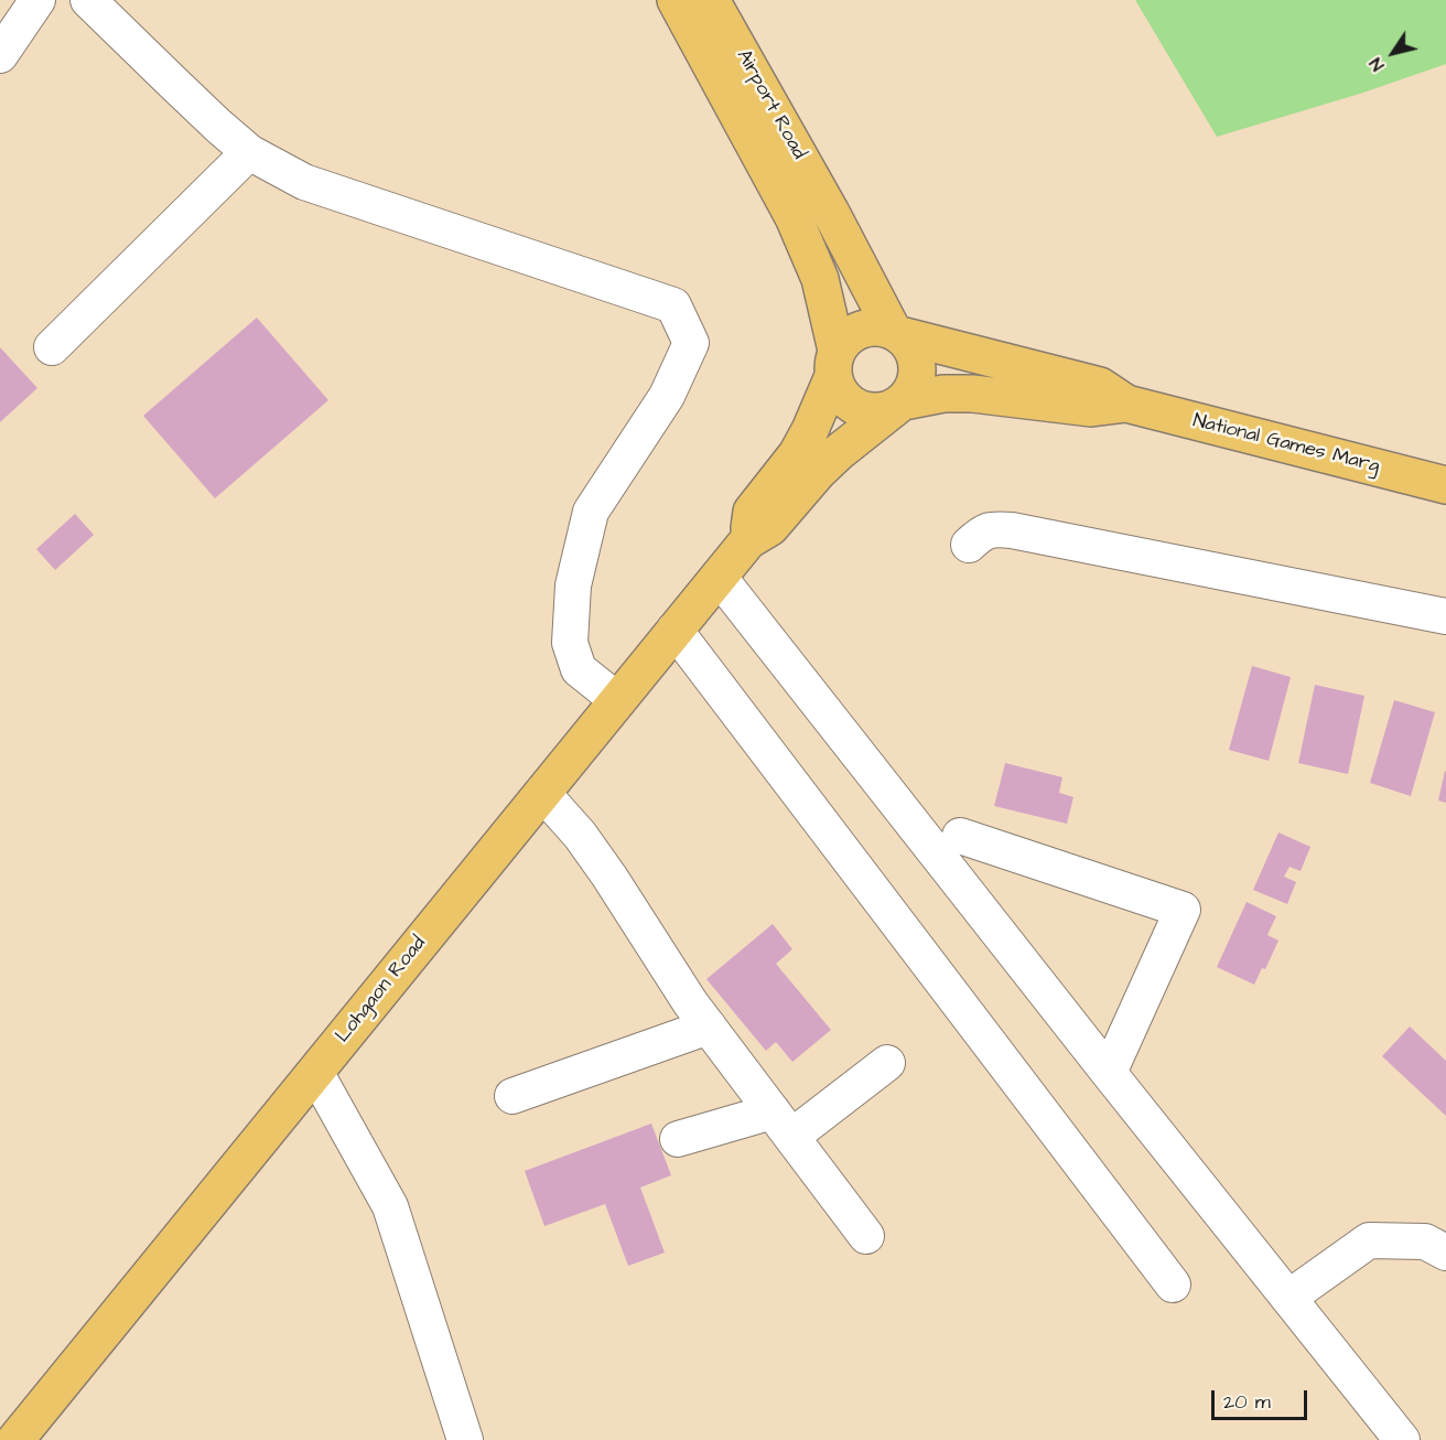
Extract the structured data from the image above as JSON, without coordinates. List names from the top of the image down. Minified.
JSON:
{"streets":{"main road":["Airport Road","National Games Marg","Lohgaon Road"]},"crossings":[["Airport Road","National Games Marg"]],"scale_bar":"20 m","north":"bottom left"}
